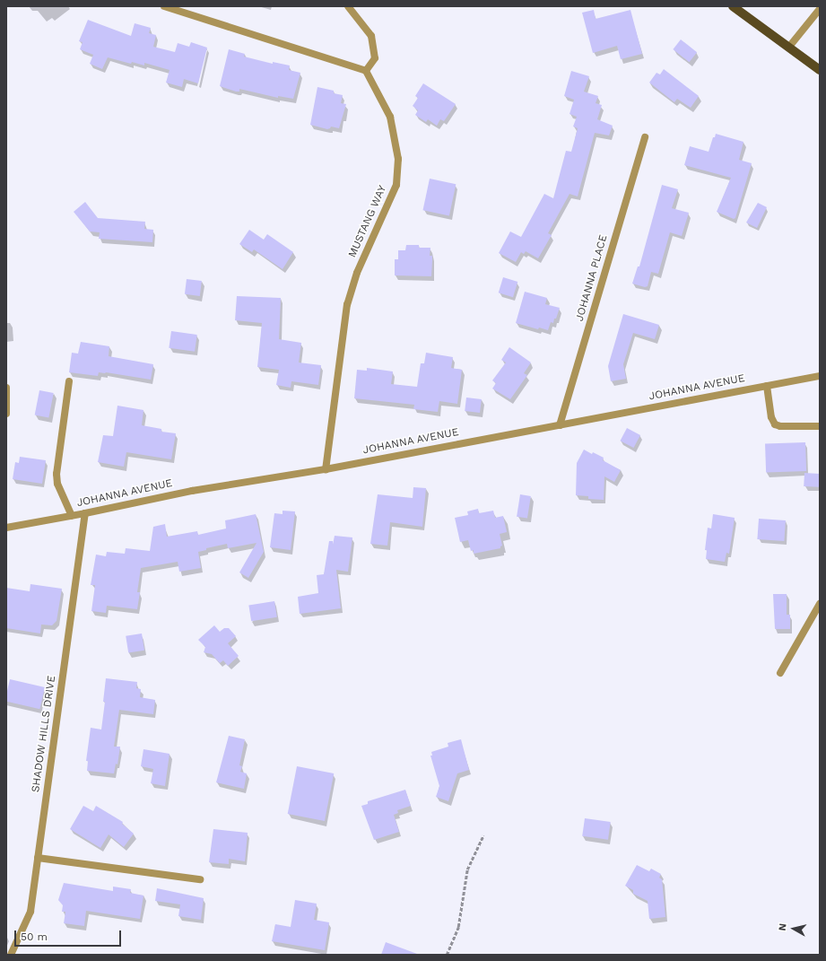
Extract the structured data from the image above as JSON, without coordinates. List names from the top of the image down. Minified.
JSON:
{"streets":{"street":["MUSTANG WAY","JOHANNA PLACE","JOHANNA AVENUE","SHADOW HILLS DRIVE"]},"crossings":[["MUSTANG WAY","JOHANNA AVENUE"],["JOHANNA PLACE","JOHANNA AVENUE"],["JOHANNA AVENUE","SHADOW HILLS DRIVE"]],"scale_bar":"50 m","north":"left"}
